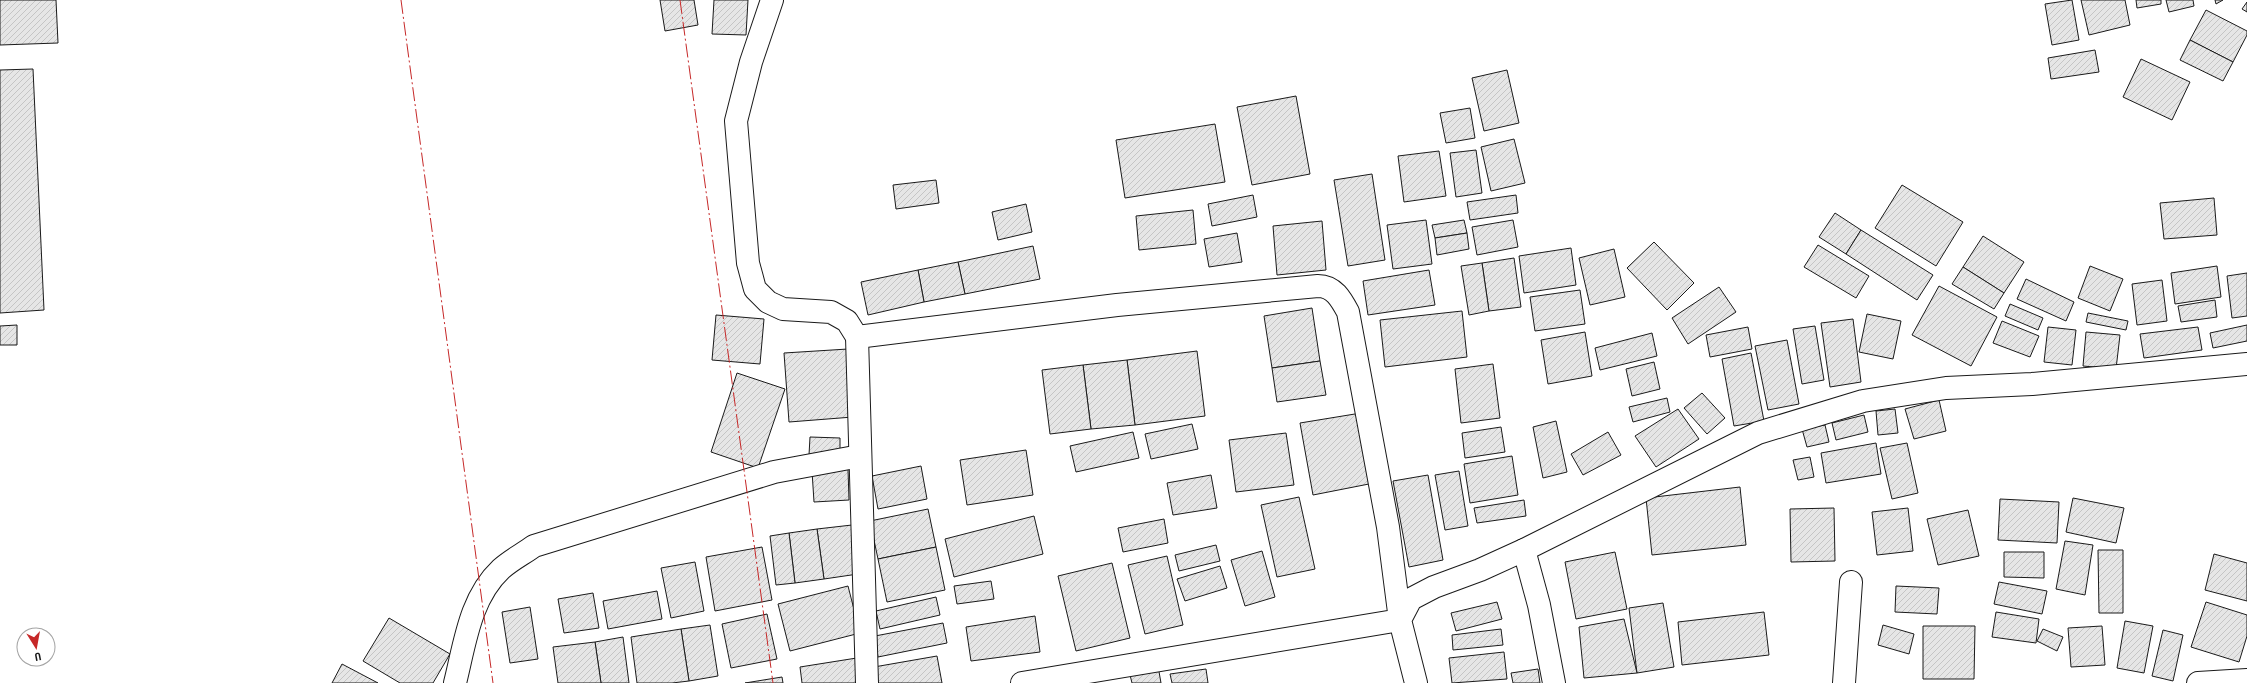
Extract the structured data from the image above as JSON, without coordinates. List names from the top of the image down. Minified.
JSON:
{"north":"bottom"}
